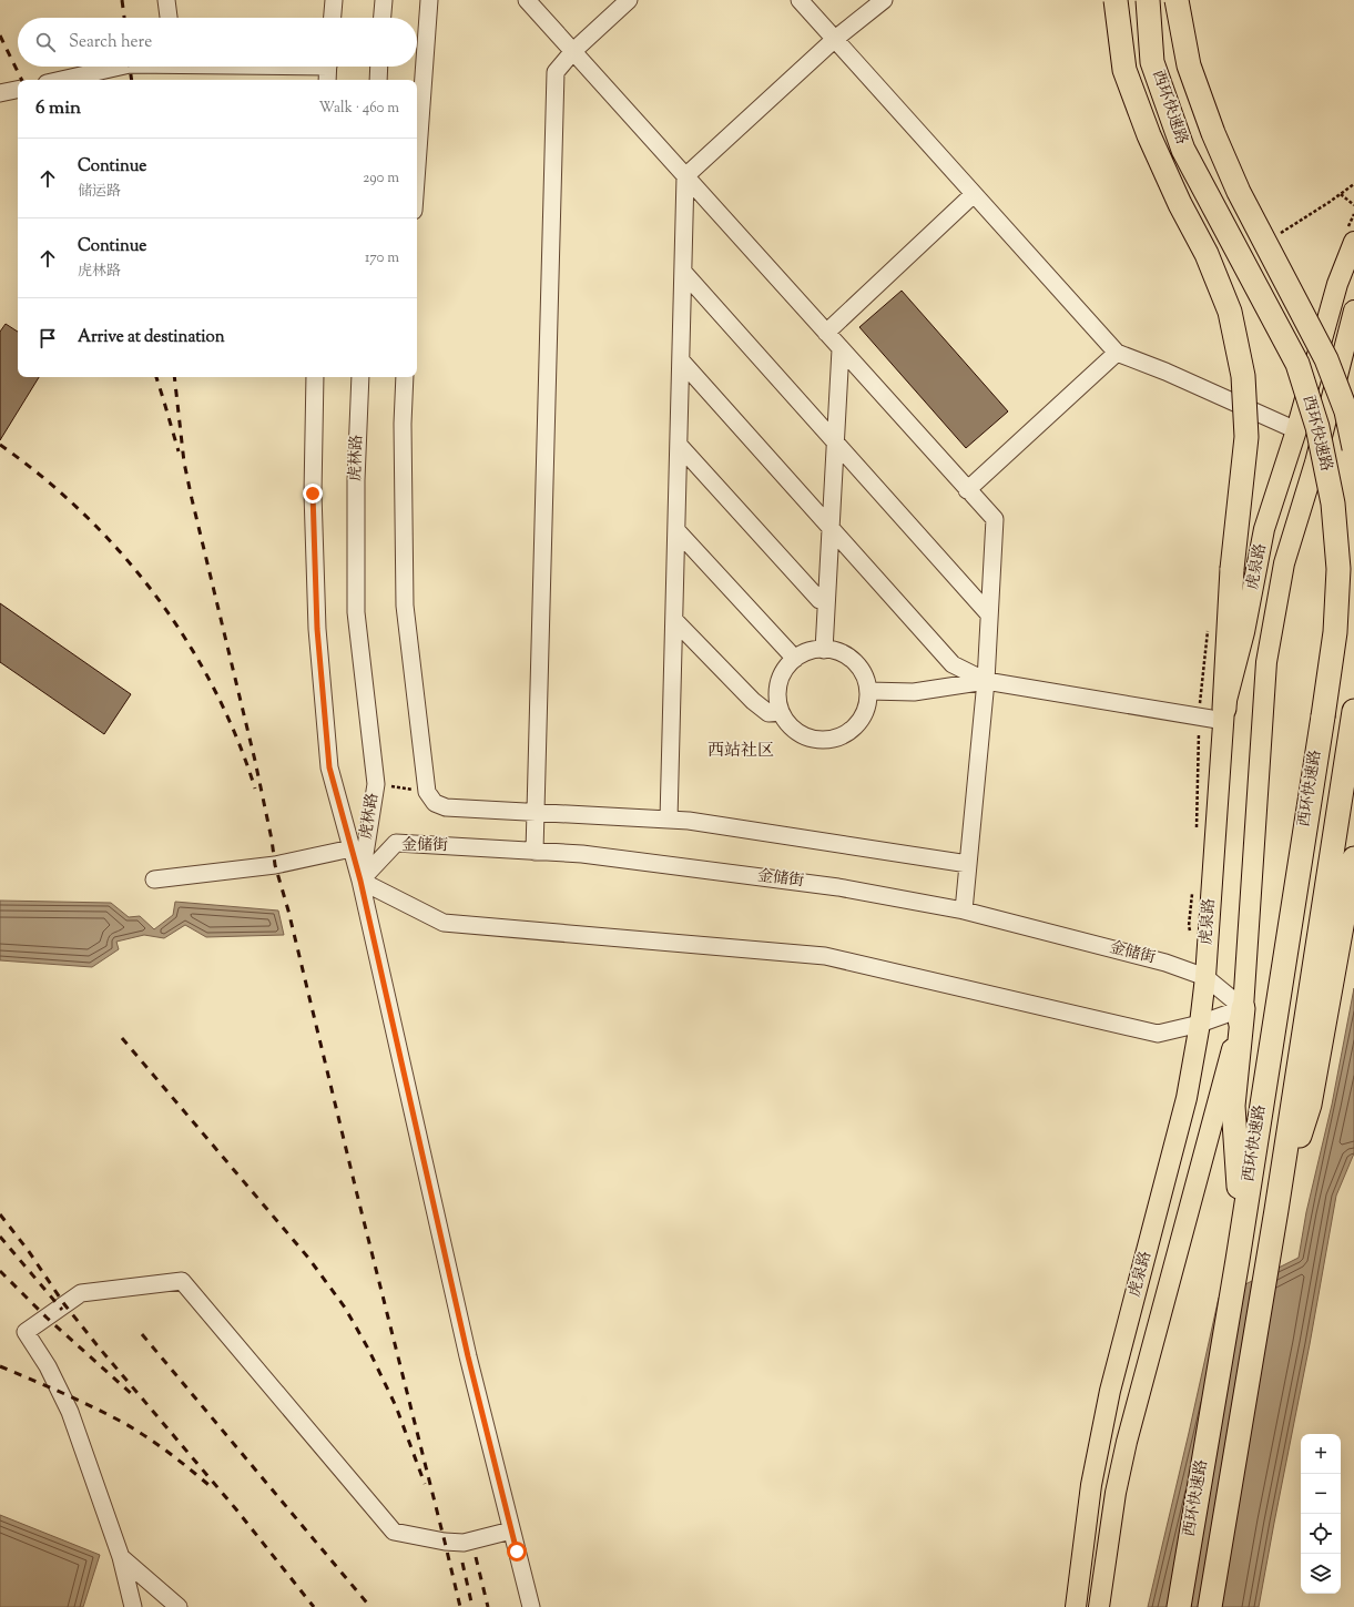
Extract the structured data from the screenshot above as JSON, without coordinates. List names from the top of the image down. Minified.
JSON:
{"streets":{"highway":["西环快速路"],"main road":["虎泉路"],"street":["虎林路","金储街"]},"crossings":[["虎林路","金储街"],["虎泉路","金储街"]],"districts":["西站社区"],"page":{"search":"Search here","heading":["6 min","Walk · 460 m"],"list":[["Continue","储运路","290 m"],["Continue","虎林路","170 m"],"Arrive at destination"],"map_buttons":["+","−"]}}
